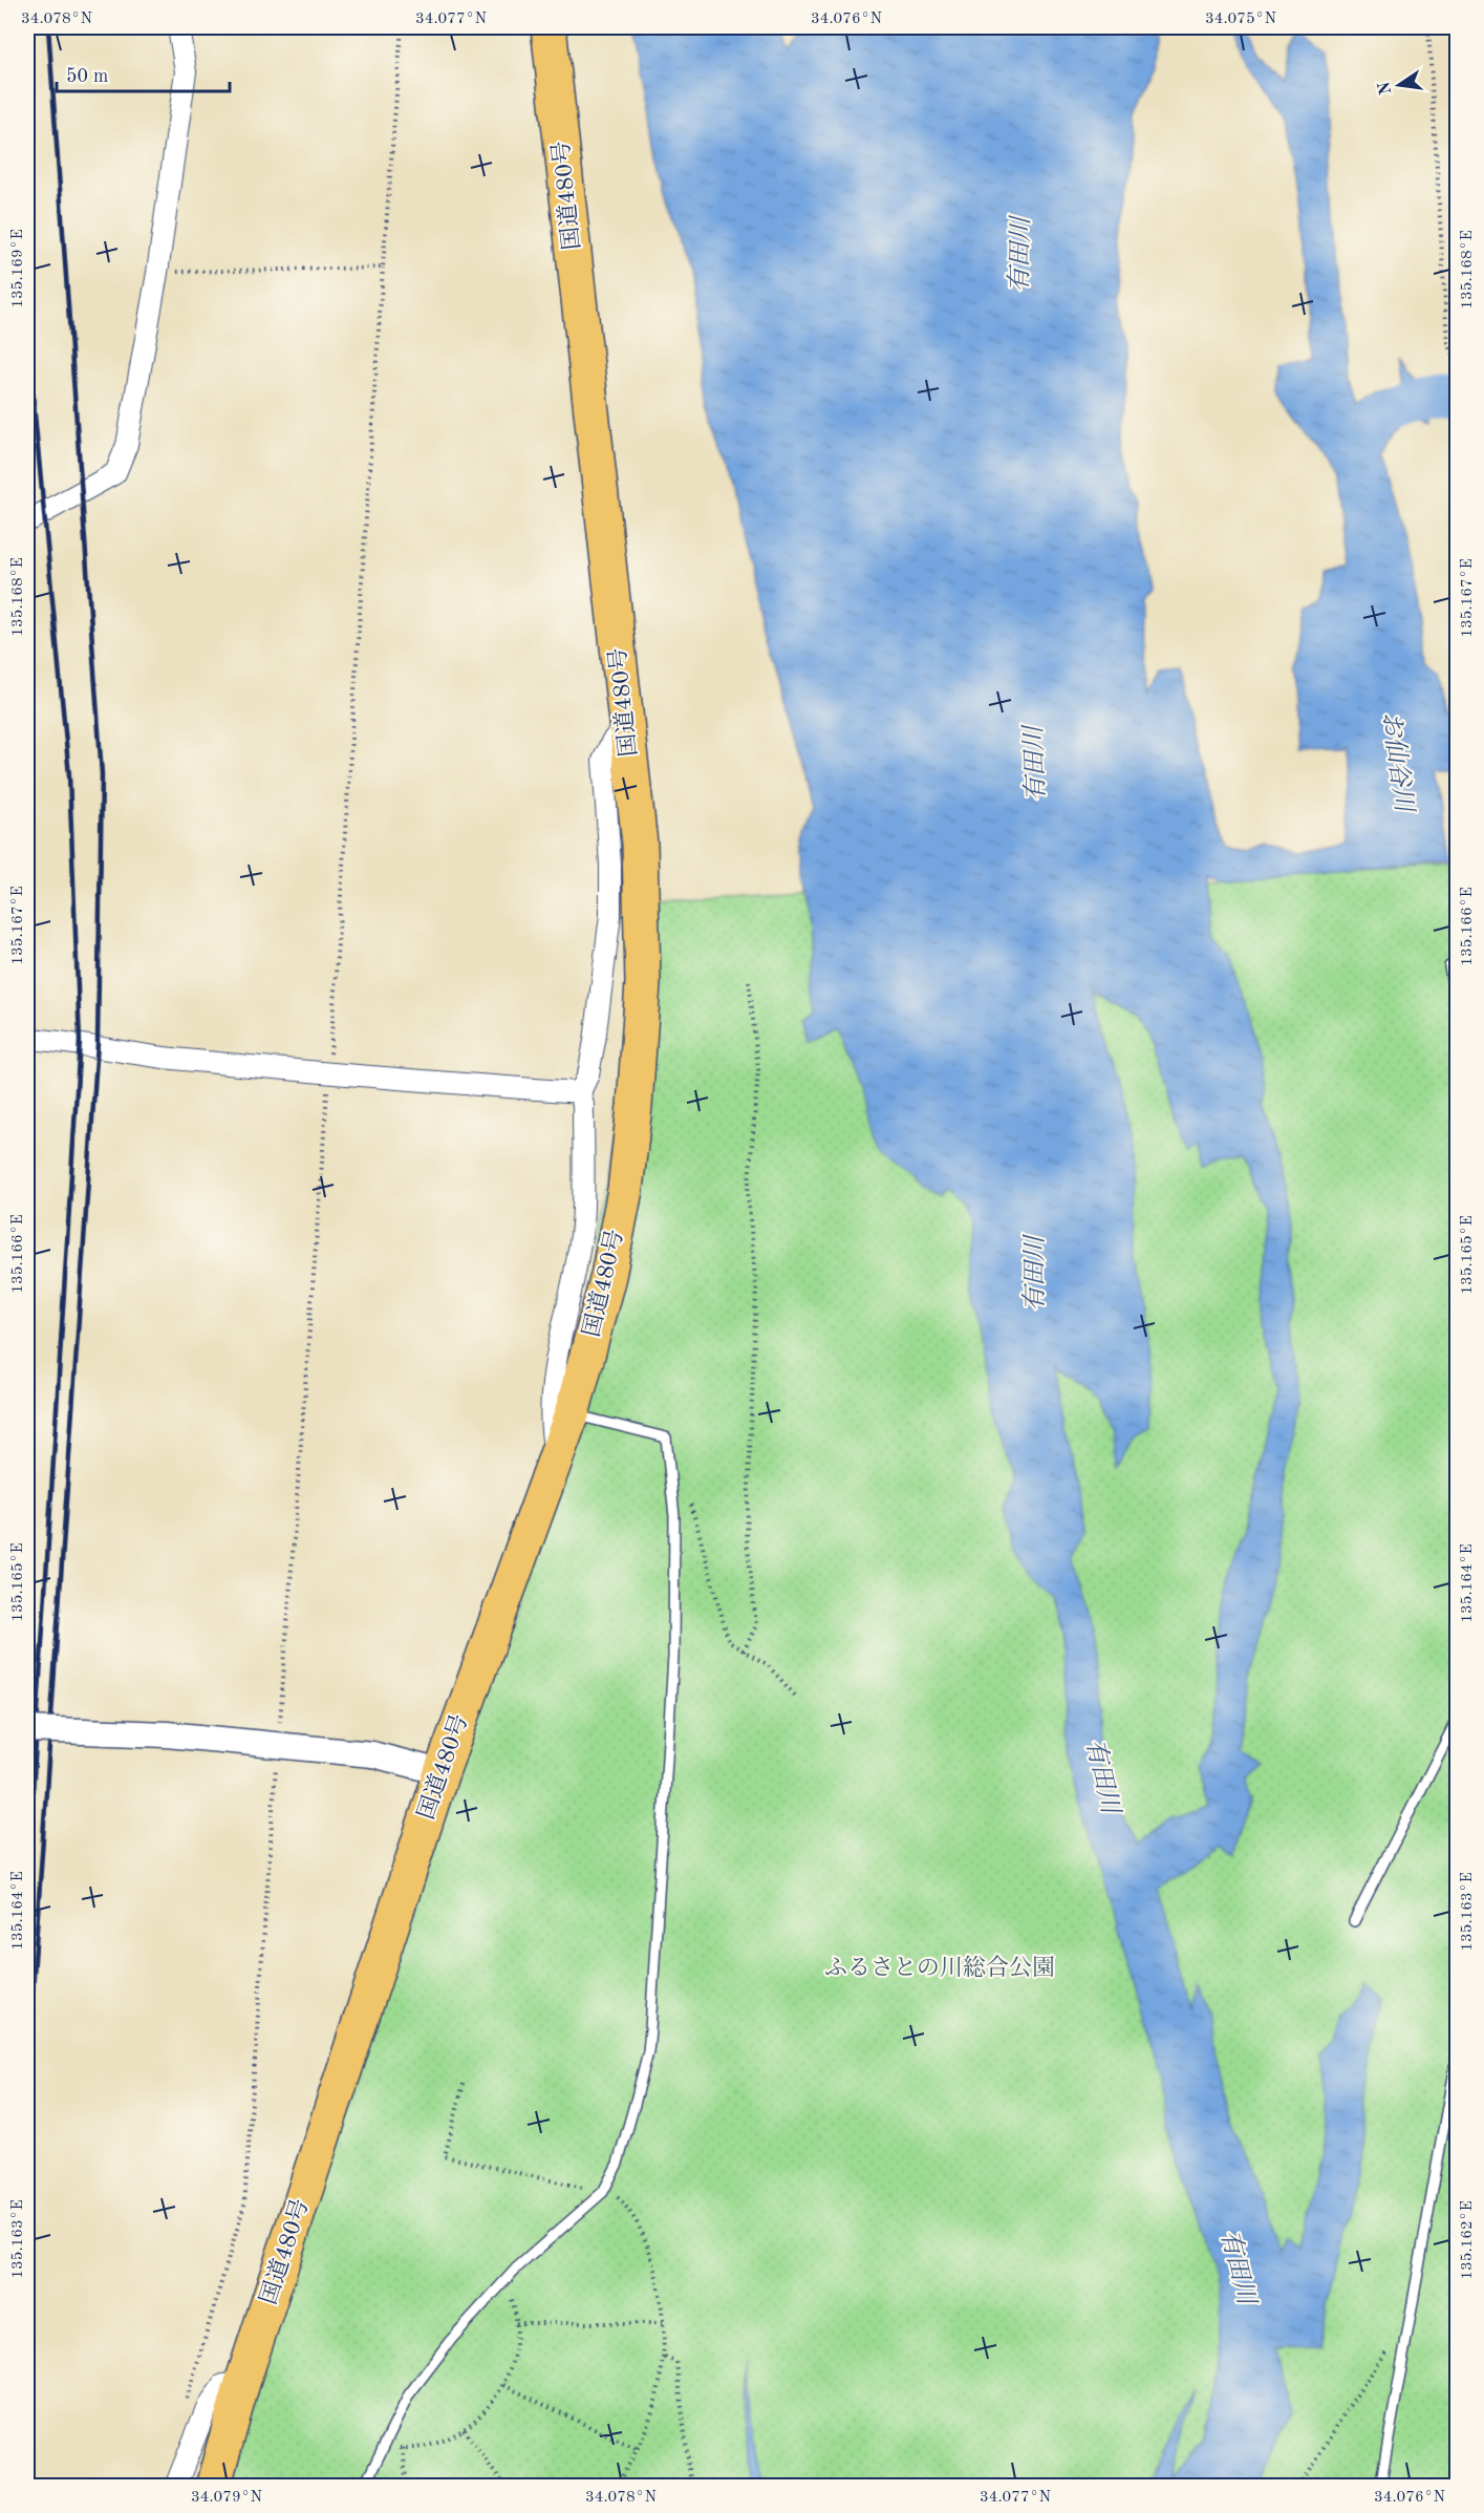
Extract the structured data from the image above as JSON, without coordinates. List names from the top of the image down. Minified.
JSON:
{"streets":{"highway":["国道480号"]},"water":["有田川","お仙谷川"],"parks":["ふるさとの川総合公園"],"scale_bar":"50 m","north":"left","coordinates":["34.078°N","34.077°N","34.076°N","34.075°N","135.169°E","135.168°E","135.167°E","135.166°E","135.165°E","135.164°E","135.163°E","135.162°E","34.079°N"]}
